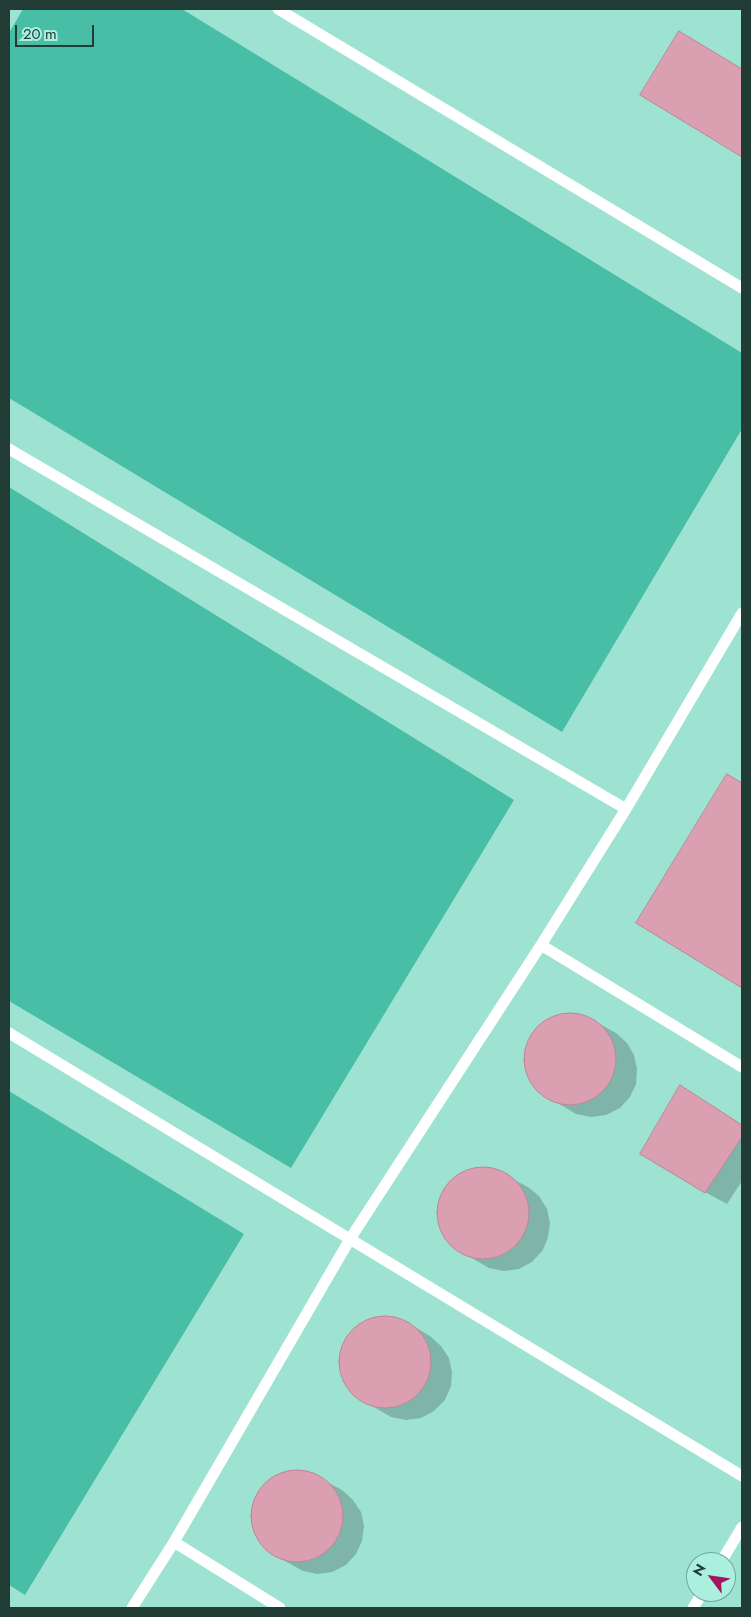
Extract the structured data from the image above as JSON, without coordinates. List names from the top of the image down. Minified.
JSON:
{"scale_bar":"20 m","north":"top left"}
